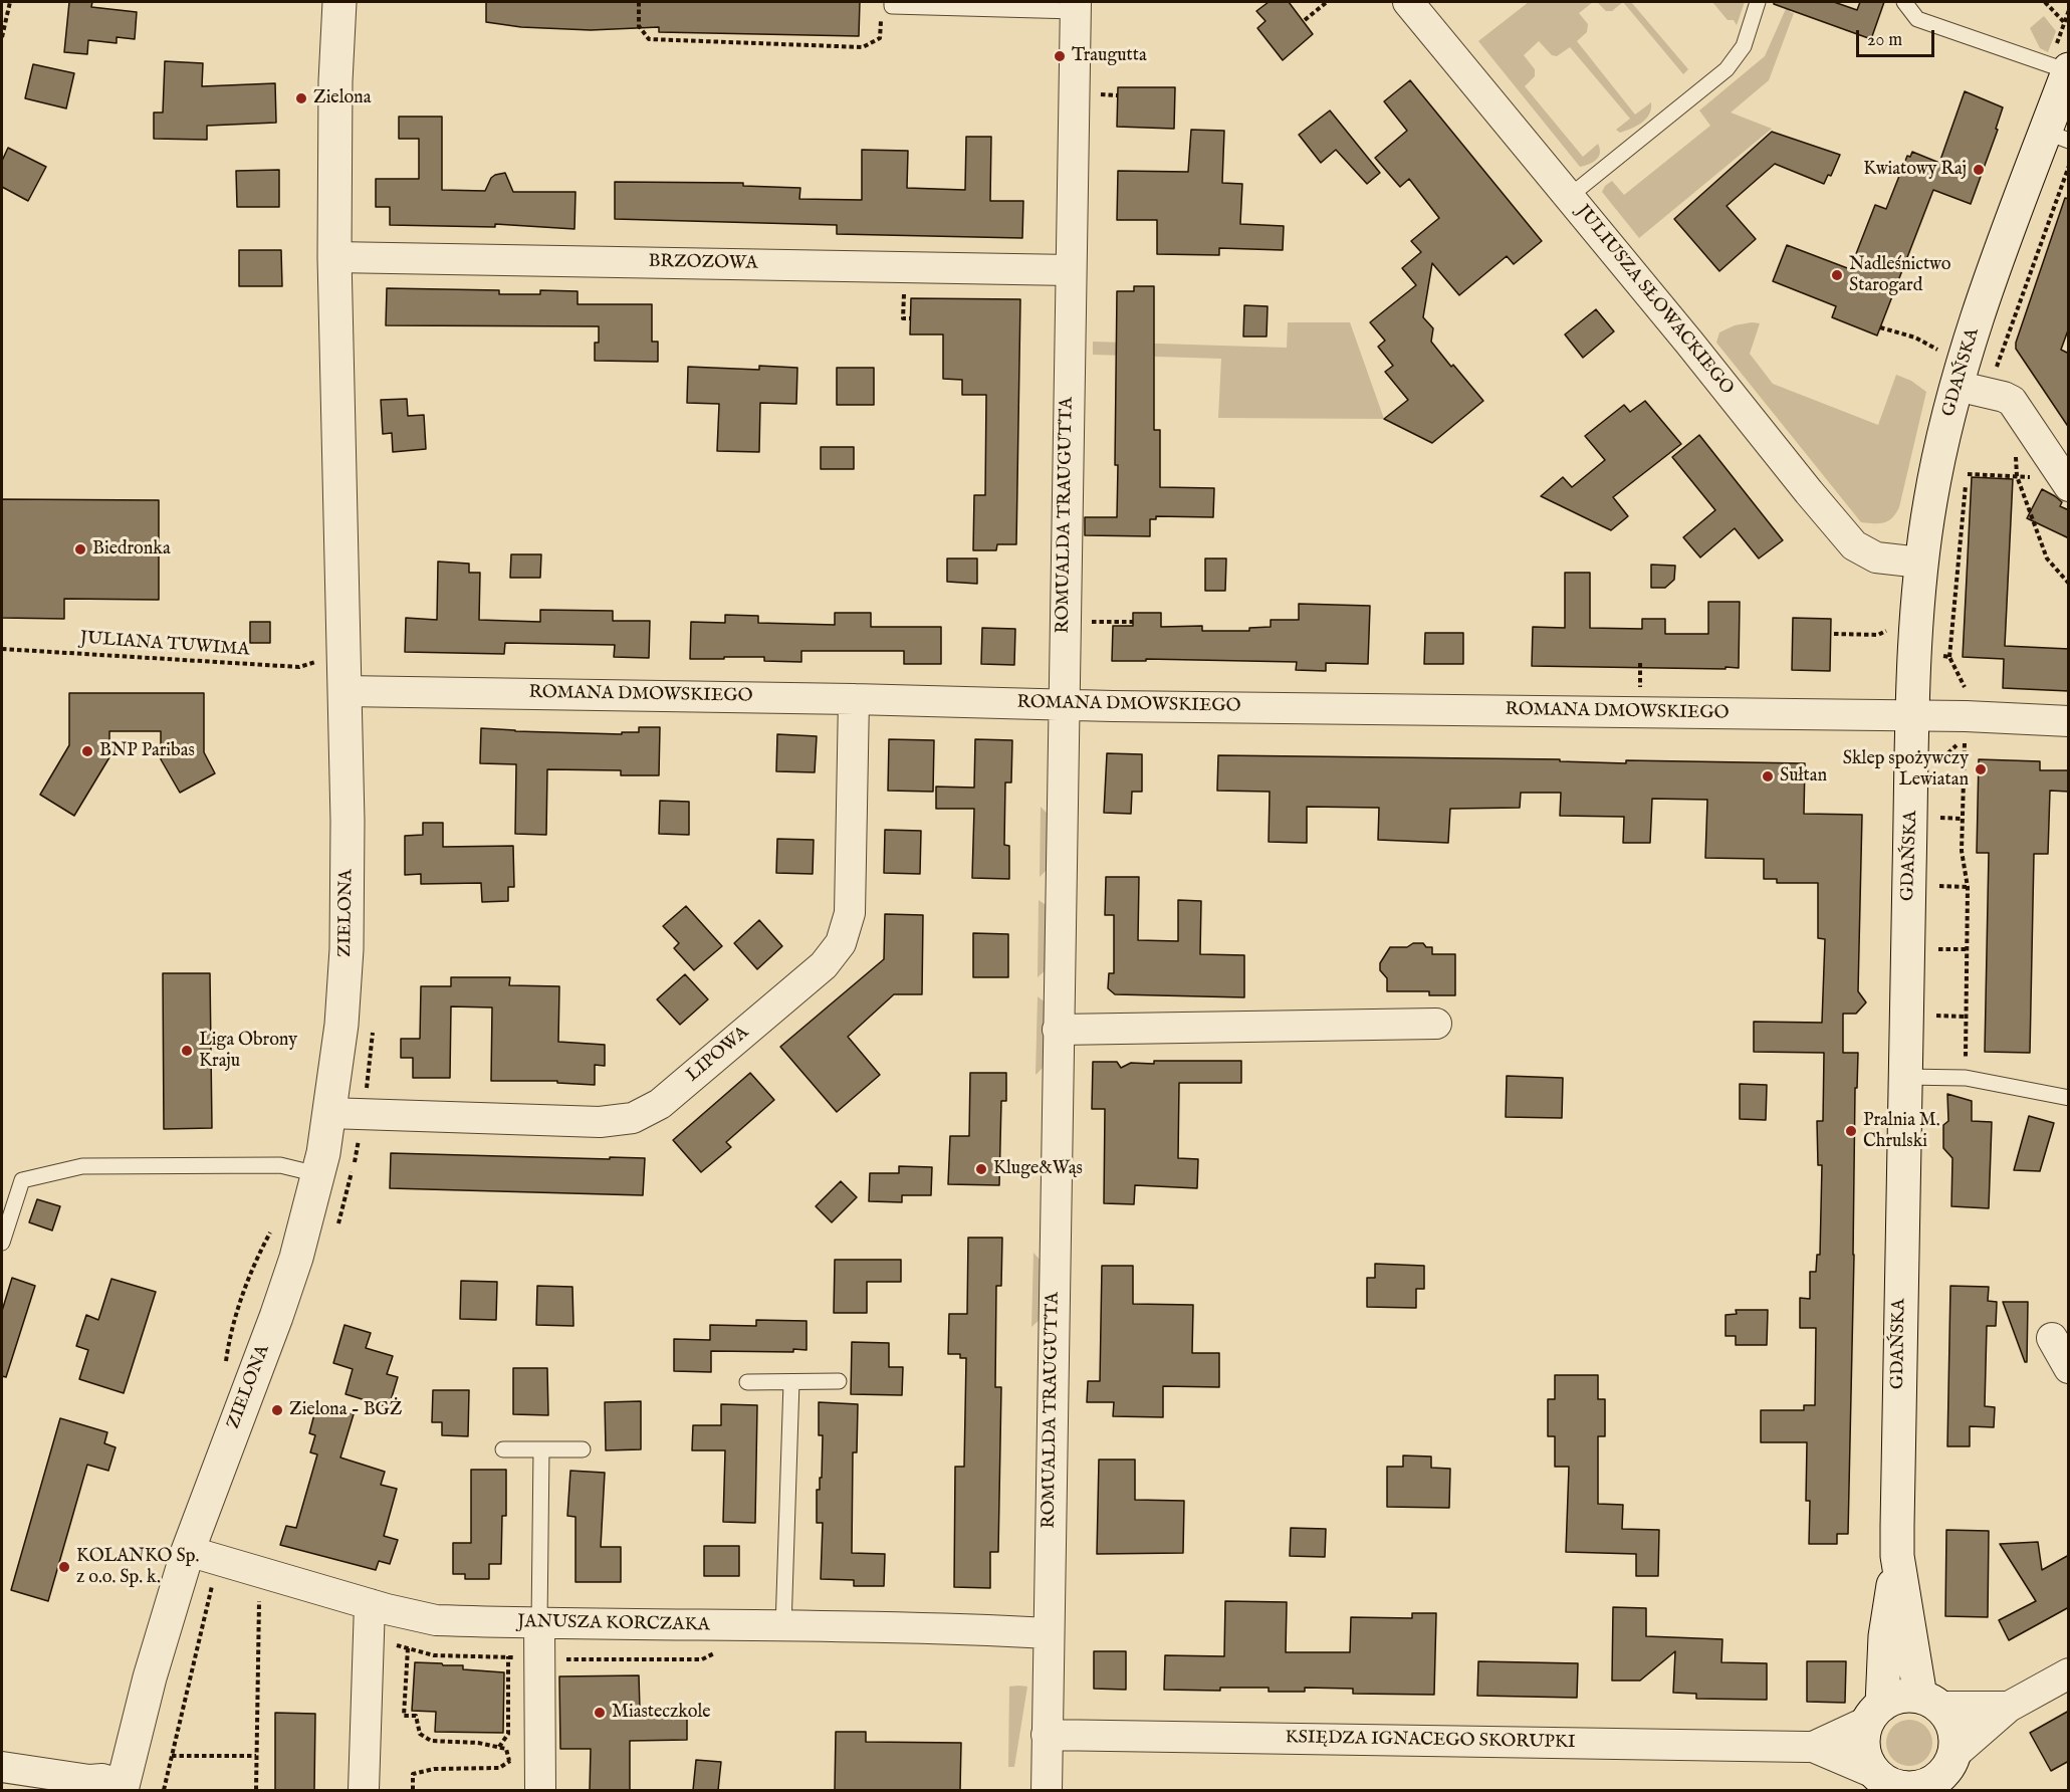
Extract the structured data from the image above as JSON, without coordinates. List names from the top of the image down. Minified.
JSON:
{"streets":{"main road":["GDAŃSKA","ZIELONA"],"street":["BRZOZOWA","JULIUSZA SŁOWACKIEGO","ROMUALDA TRAUGUTTA","ROMANA DMOWSKIEGO","LIPOWA","JANUSZA KORCZAKA","KSIĘDZA IGNACEGO SKORUPKI"],"path":["JULIANA TUWIMA"]},"crossings":[["BRZOZOWA","ROMUALDA TRAUGUTTA"],["BRZOZOWA","ZIELONA"],["JULIUSZA SŁOWACKIEGO","GDAŃSKA"],["GDAŃSKA","ROMANA DMOWSKIEGO"],["GDAŃSKA","KSIĘDZA IGNACEGO SKORUPKI"],["ROMUALDA TRAUGUTTA","ROMANA DMOWSKIEGO"],["ROMUALDA TRAUGUTTA","JANUSZA KORCZAKA"],["ROMUALDA TRAUGUTTA","KSIĘDZA IGNACEGO SKORUPKI"],["ROMANA DMOWSKIEGO","ZIELONA"],["ROMANA DMOWSKIEGO","LIPOWA"],["ZIELONA","LIPOWA"],["ZIELONA","JANUSZA KORCZAKA"]],"places":["Traugutta","Zielona","Kwiatowy Raj","Nadleśnictwo Starogard","Biedronka","BNP Paribas","Sklep spożywczy Lewiatan","Sułtan","Liga Obrony Kraju","Pralnia M. Chrulski","Kluge&Wąs","Zielona - BGŻ","KOLANKO Sp. z o.o. Sp. k.","Miasteczkole"],"scale_bar":"20 m"}
